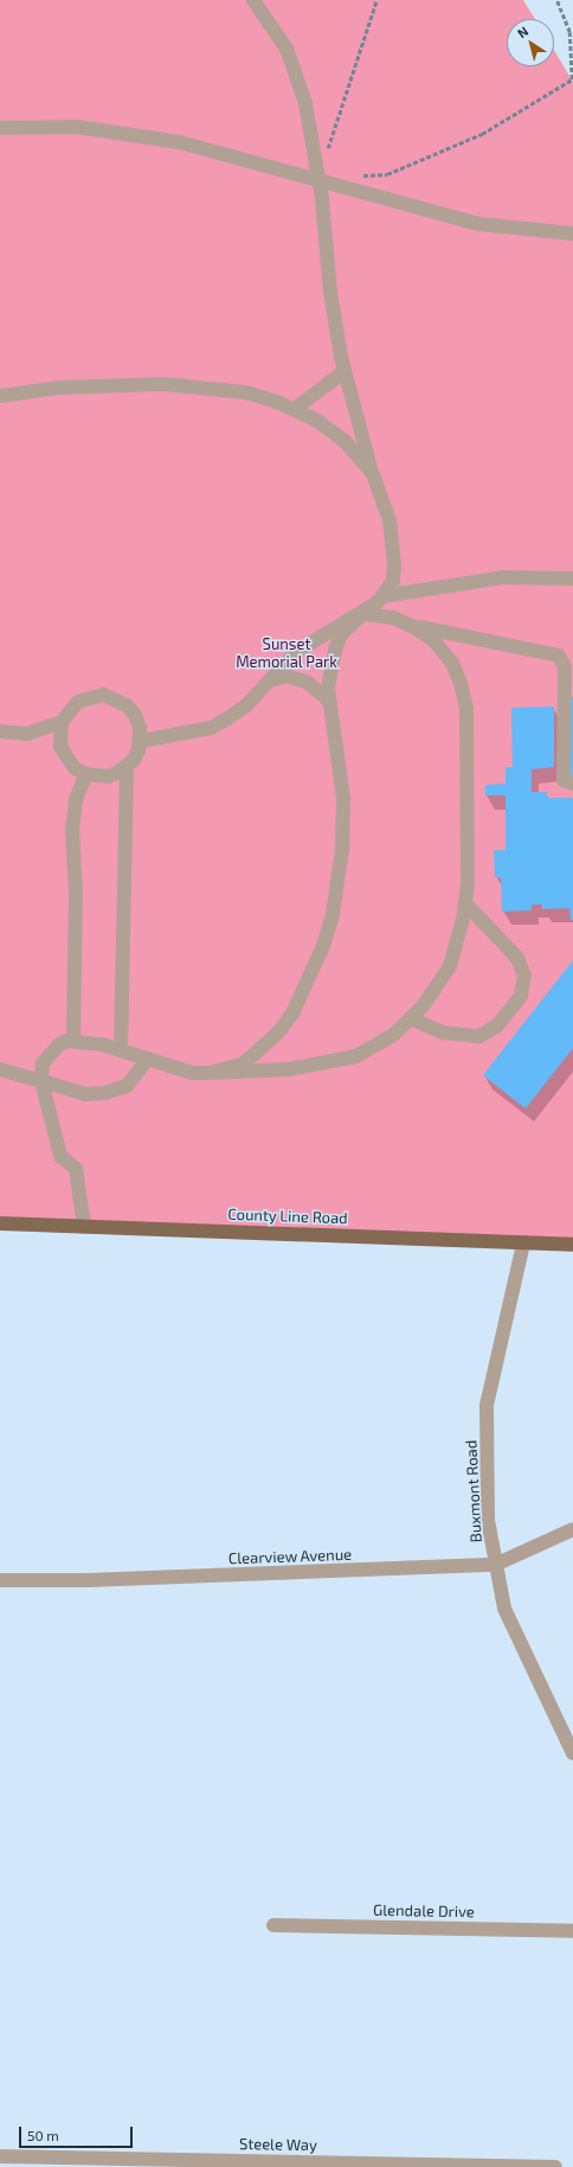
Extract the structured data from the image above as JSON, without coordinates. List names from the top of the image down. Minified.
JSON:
{"streets":{"main road":["County Line Road"],"street":["Buxmont Road","Clearview Avenue","Glendale Drive","Steele Way"]},"crossings":[["County Line Road","Buxmont Road"],["Buxmont Road","Clearview Avenue"]],"parks":["Sunset Memorial Park"],"scale_bar":"50 m","north":"top left"}
